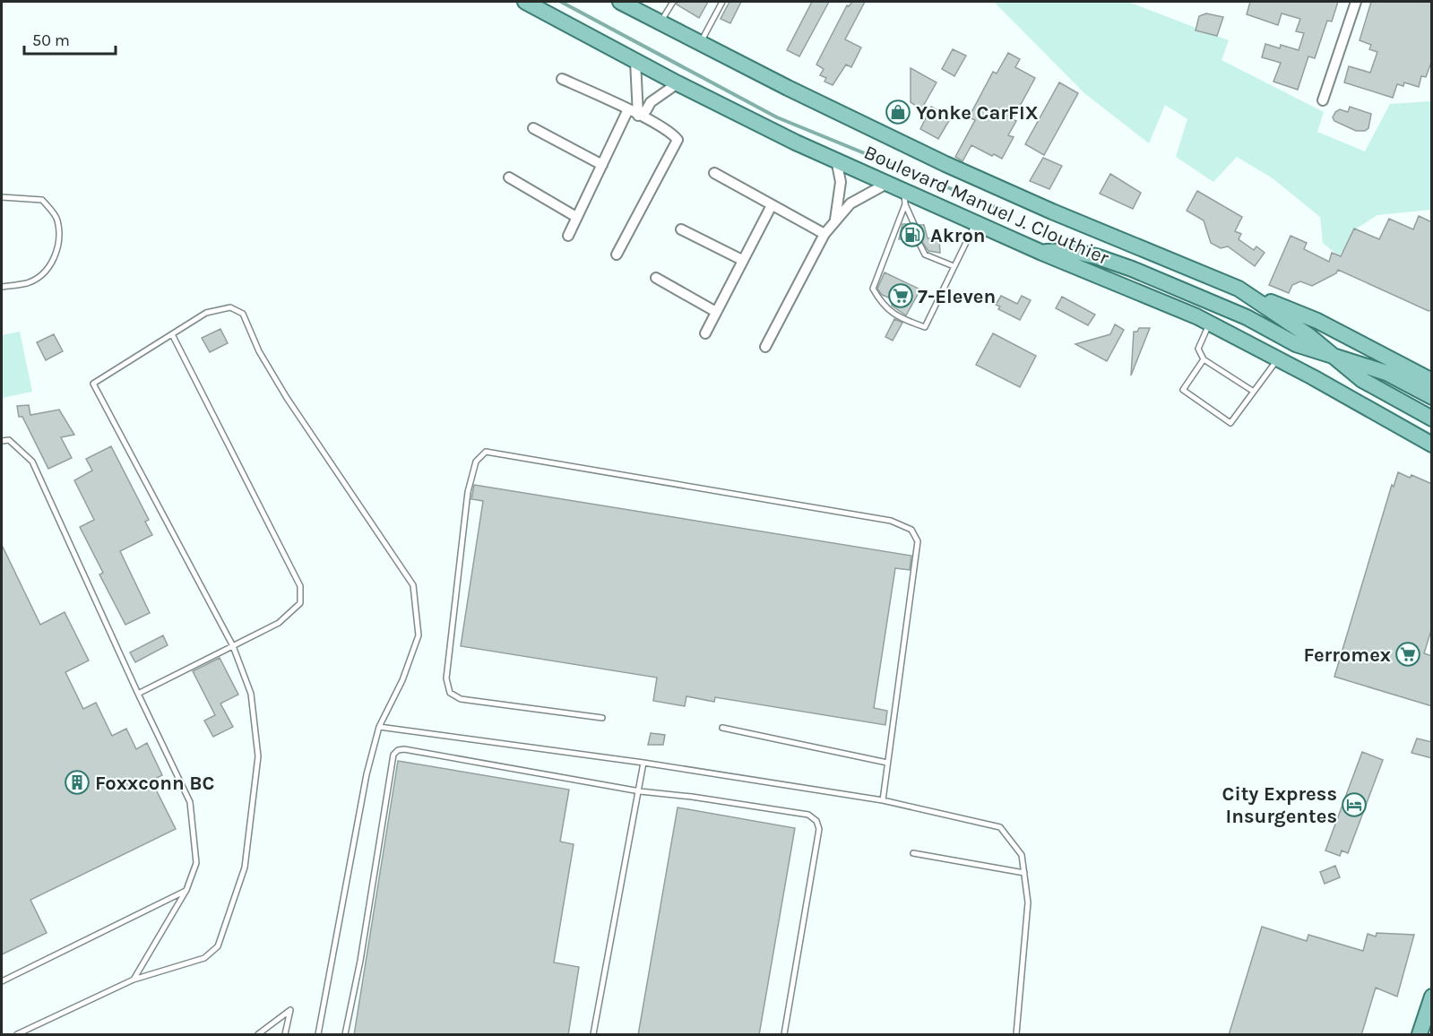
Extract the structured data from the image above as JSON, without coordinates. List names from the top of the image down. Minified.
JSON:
{"streets":{"main road":["Boulevard Manuel J. Clouthier"]},"places":{"shop":["Yonke CarFIX"],"fuel station":["Akron"],"supermarket":["7-Eleven","Ferromex"],"building":["Foxxconn BC"],"hotel":["City Express Insurgentes"]},"scale_bar":"50 m"}
